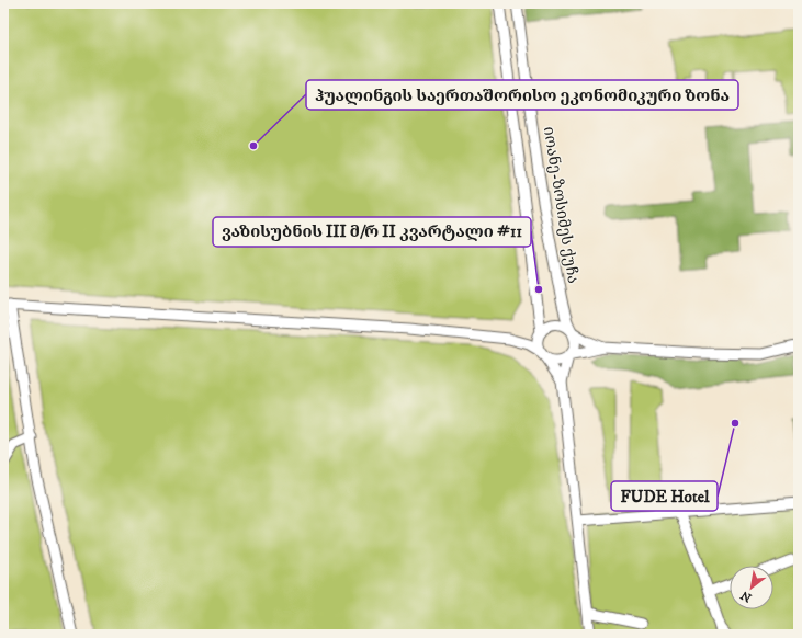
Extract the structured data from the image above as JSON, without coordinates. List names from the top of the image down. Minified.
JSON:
{"streets":{"street":["იოანე-ზოსიმეს ქუჩა"]},"places":["ჰუალინგის საერთაშორისო ეკონომიკური ზონა","ვაზისუბნის III მ/რ II კვარტალი #11","FUDE Hotel"],"north":"bottom left"}
